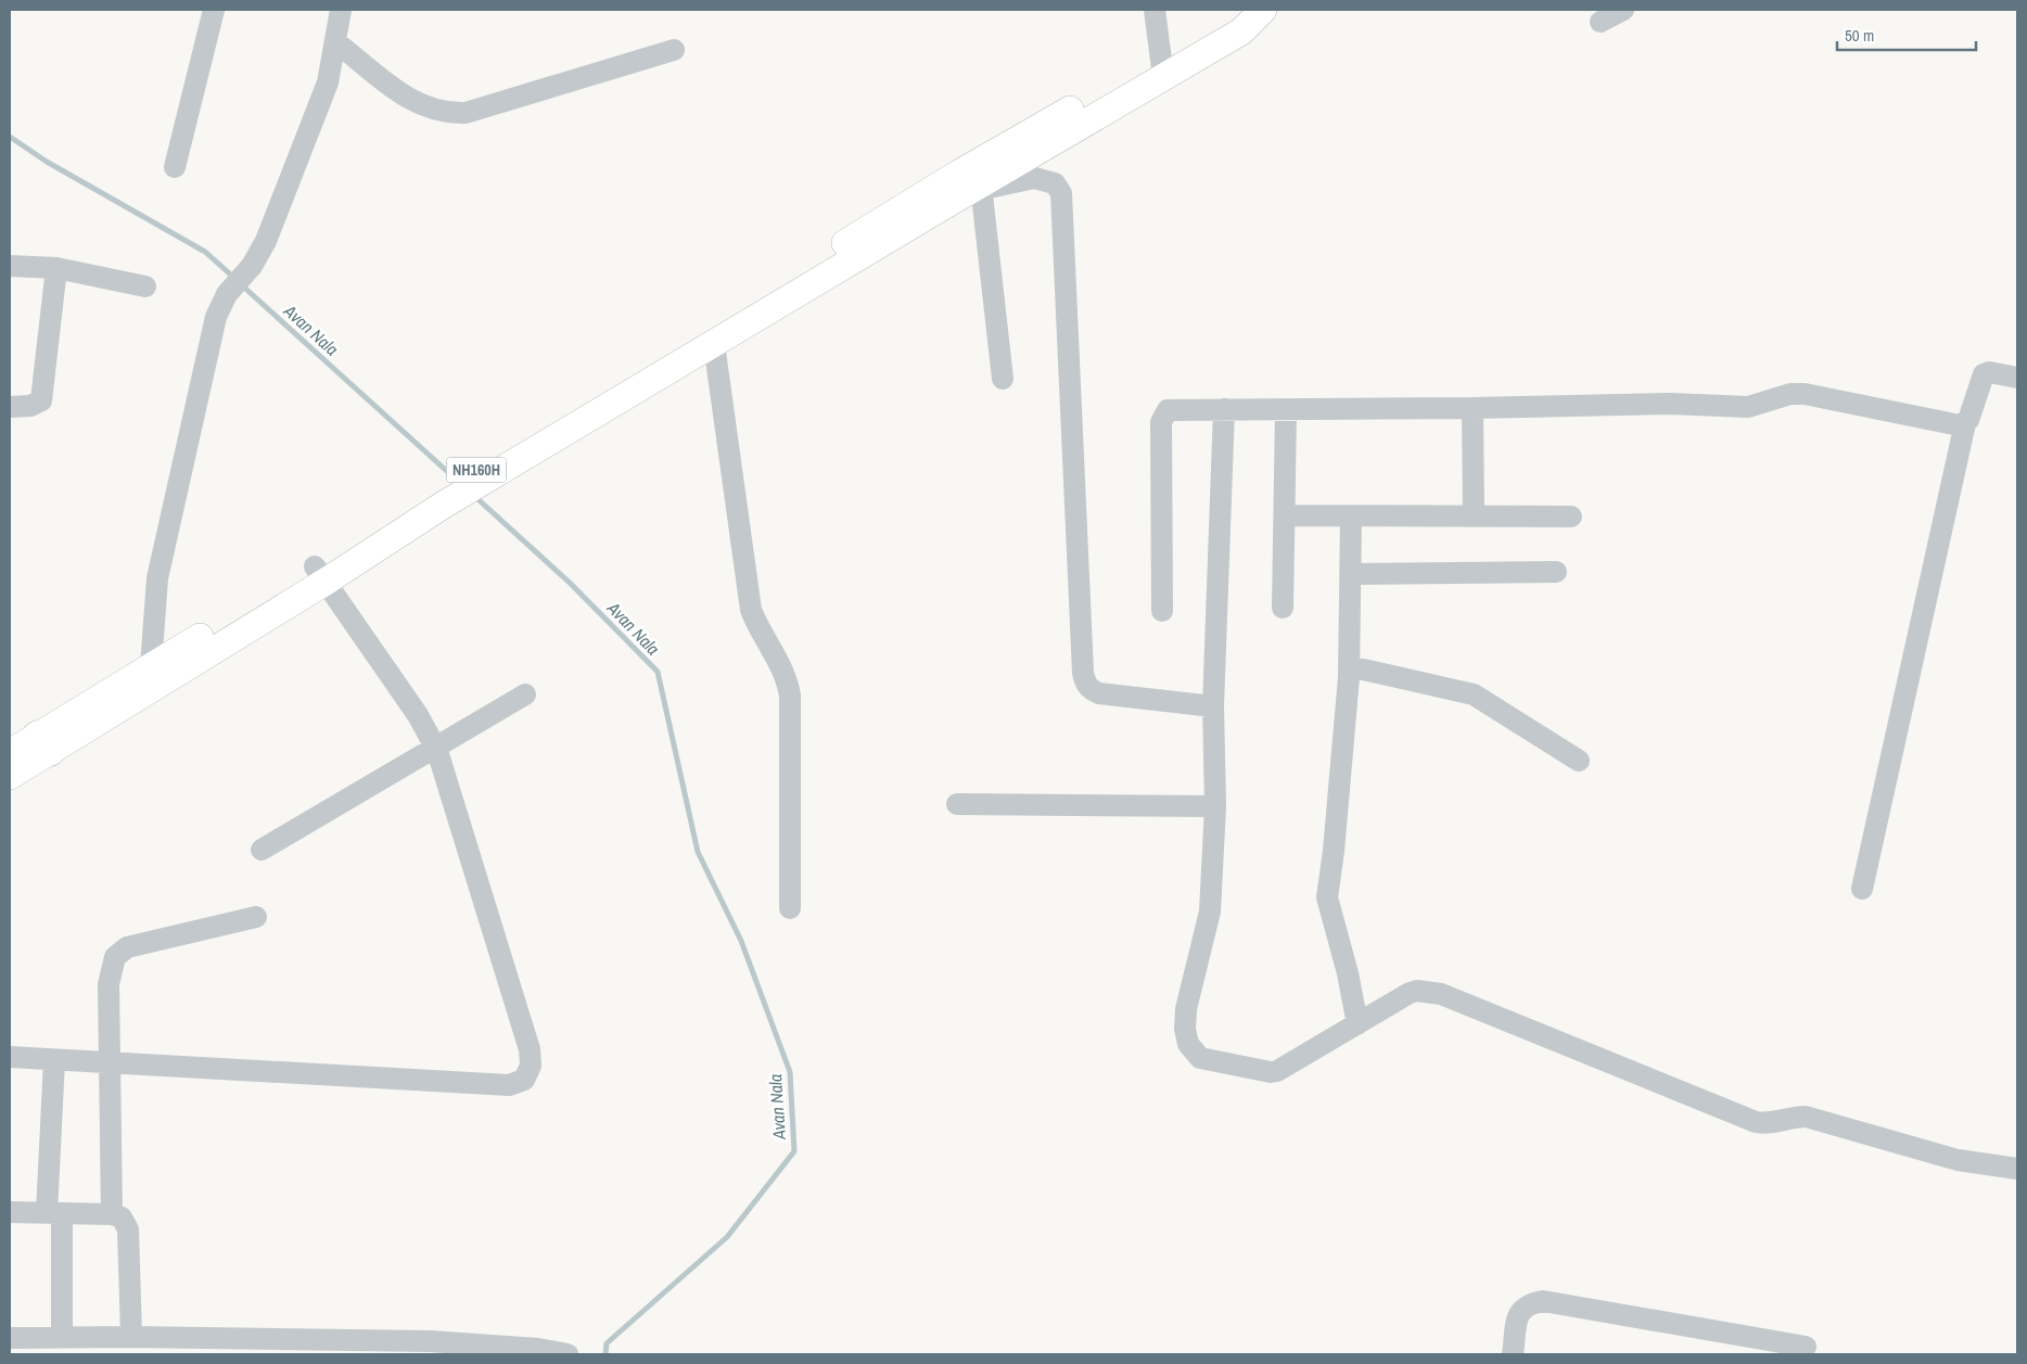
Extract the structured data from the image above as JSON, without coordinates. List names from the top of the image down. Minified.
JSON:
{"streets":{"main road":["NH160H"]},"water":["Avan Nala"],"scale_bar":"50 m"}
